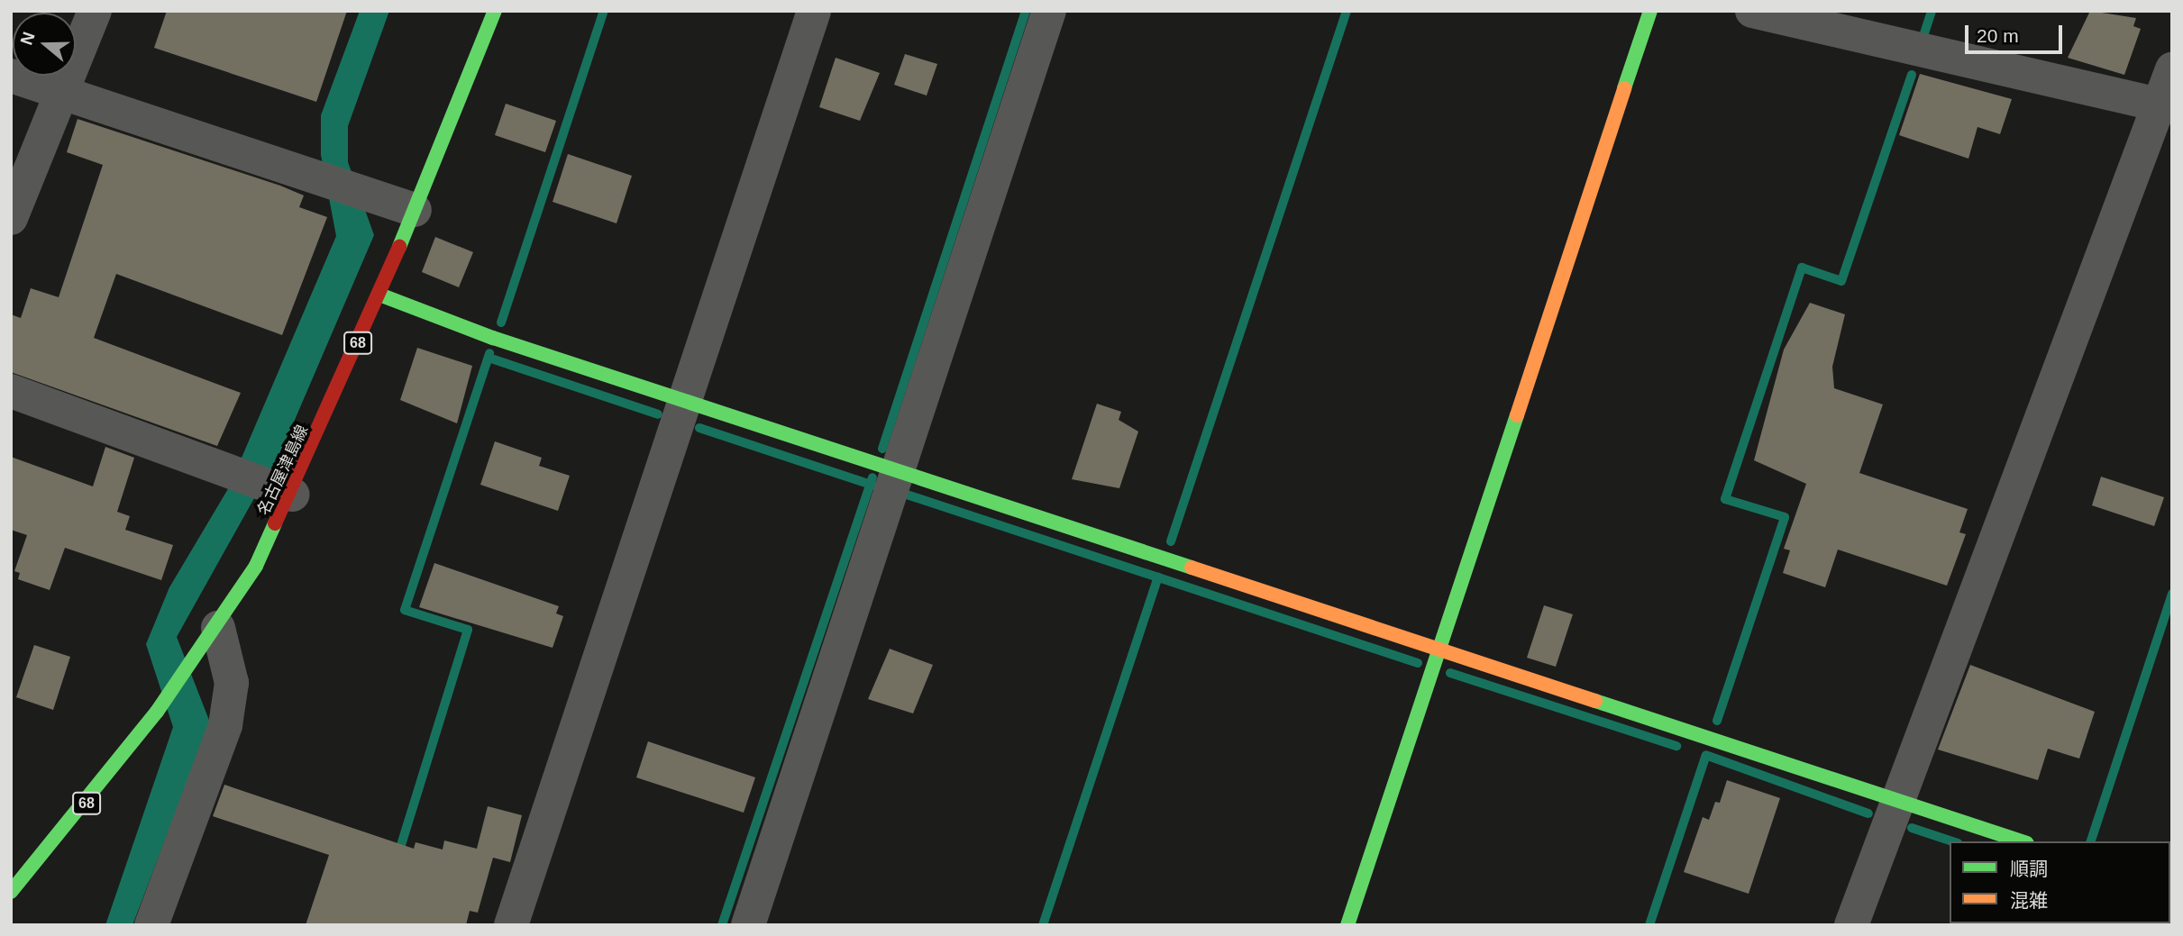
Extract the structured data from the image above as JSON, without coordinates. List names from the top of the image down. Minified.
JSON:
{"streets":{"street":["68","名古屋津島線"]},"legend":["順調","混雑"],"scale_bar":"20 m","north":"left"}
